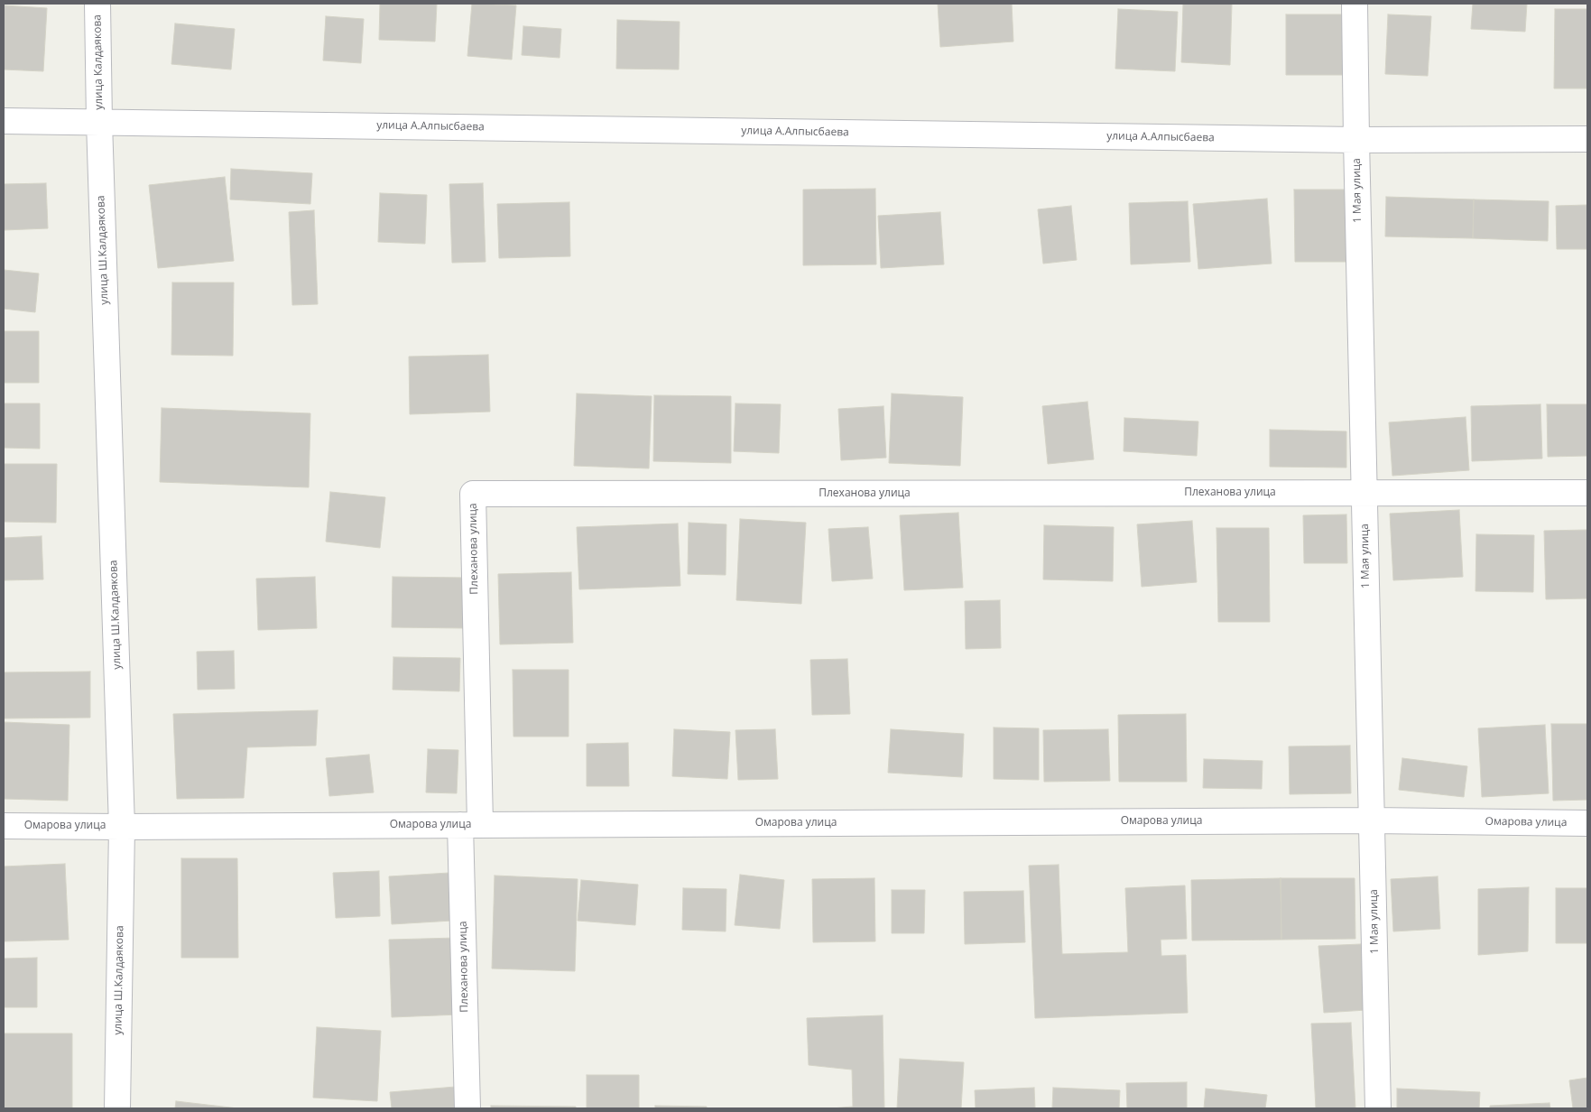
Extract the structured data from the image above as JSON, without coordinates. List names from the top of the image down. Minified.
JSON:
{"streets":{"street":["улица Калдаякова","улица А.Алпысбаева","1 Мая улица","улица Ш.Калдаякова","Плеханова улица","Омарова улица"]},"crossings":[["улица Калдаякова","улица А.Алпысбаева"],["улица Калдаякова","улица Ш.Калдаякова"],["улица А.Алпысбаева","1 Мая улица"],["улица А.Алпысбаева","улица Ш.Калдаякова"],["1 Мая улица","Плеханова улица"],["1 Мая улица","Омарова улица"],["улица Ш.Калдаякова","Омарова улица"],["Плеханова улица","Омарова улица"]]}
